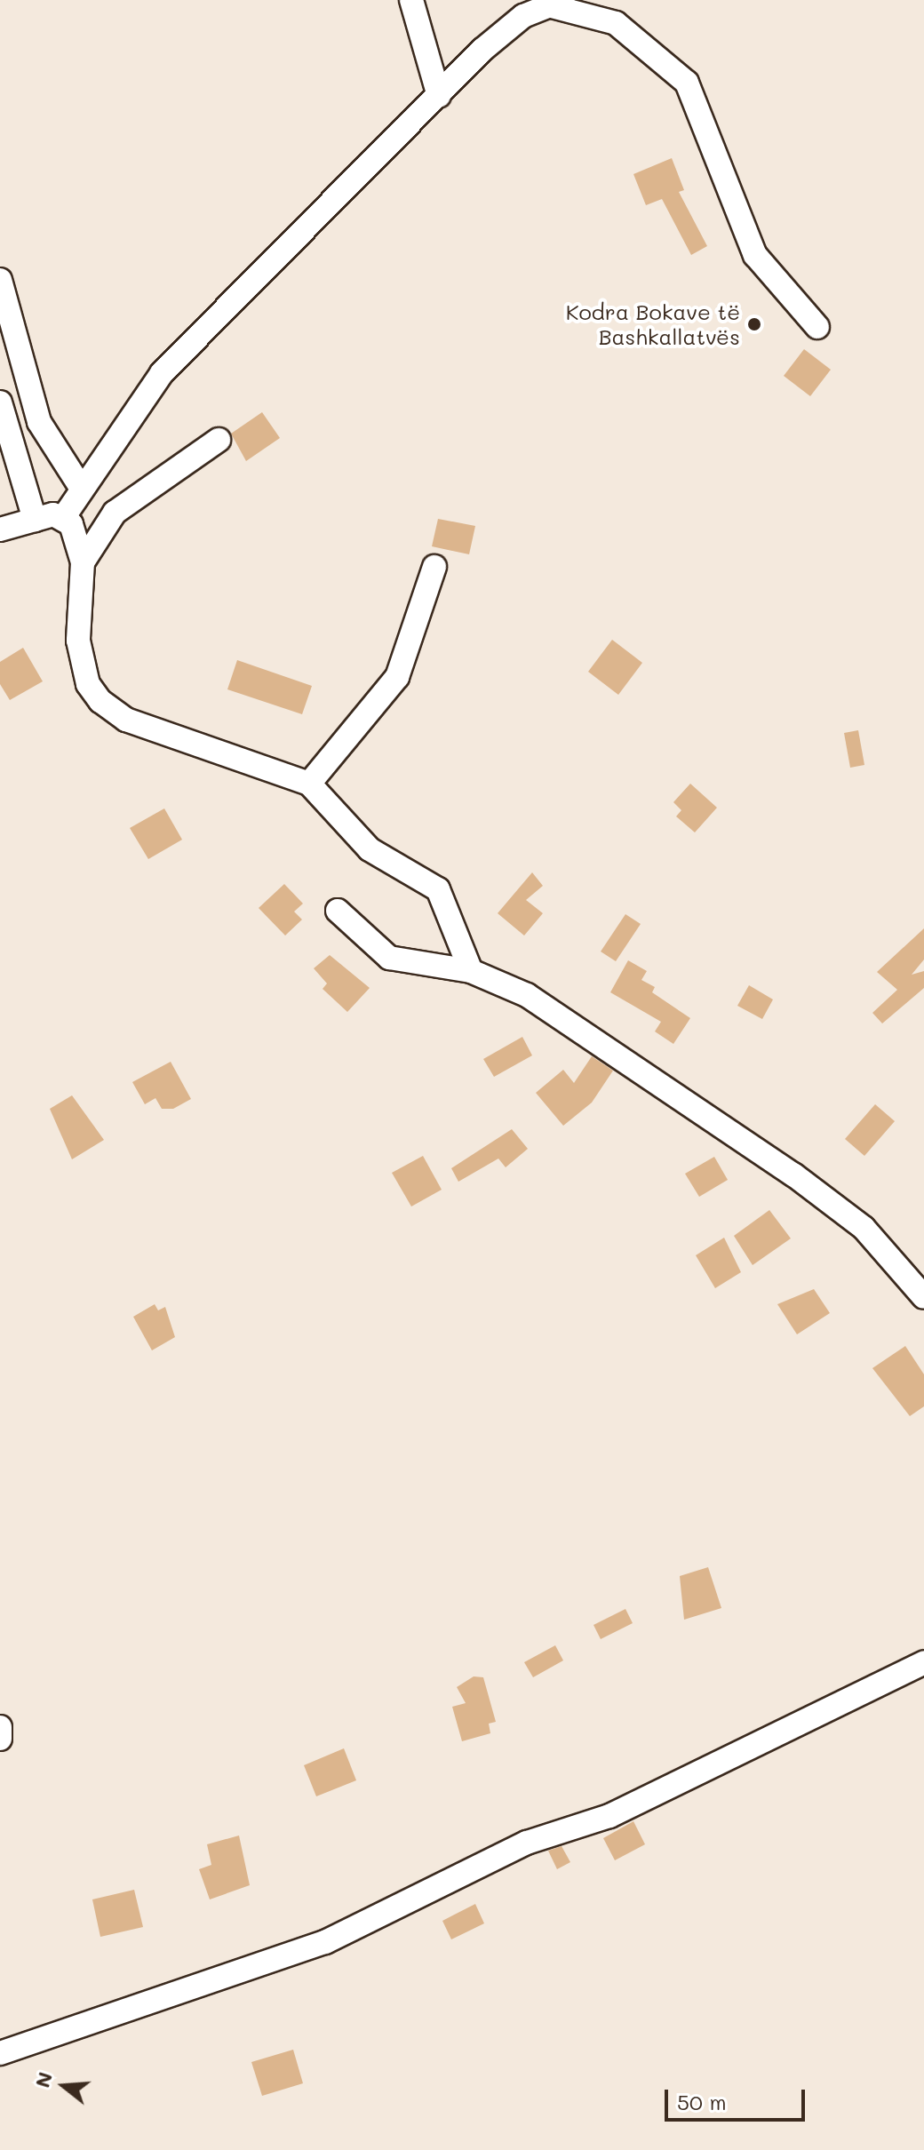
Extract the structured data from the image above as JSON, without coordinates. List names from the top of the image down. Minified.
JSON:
{"places":["Kodra Bokave të Bashkallatvës"],"scale_bar":"50 m","north":"left"}
